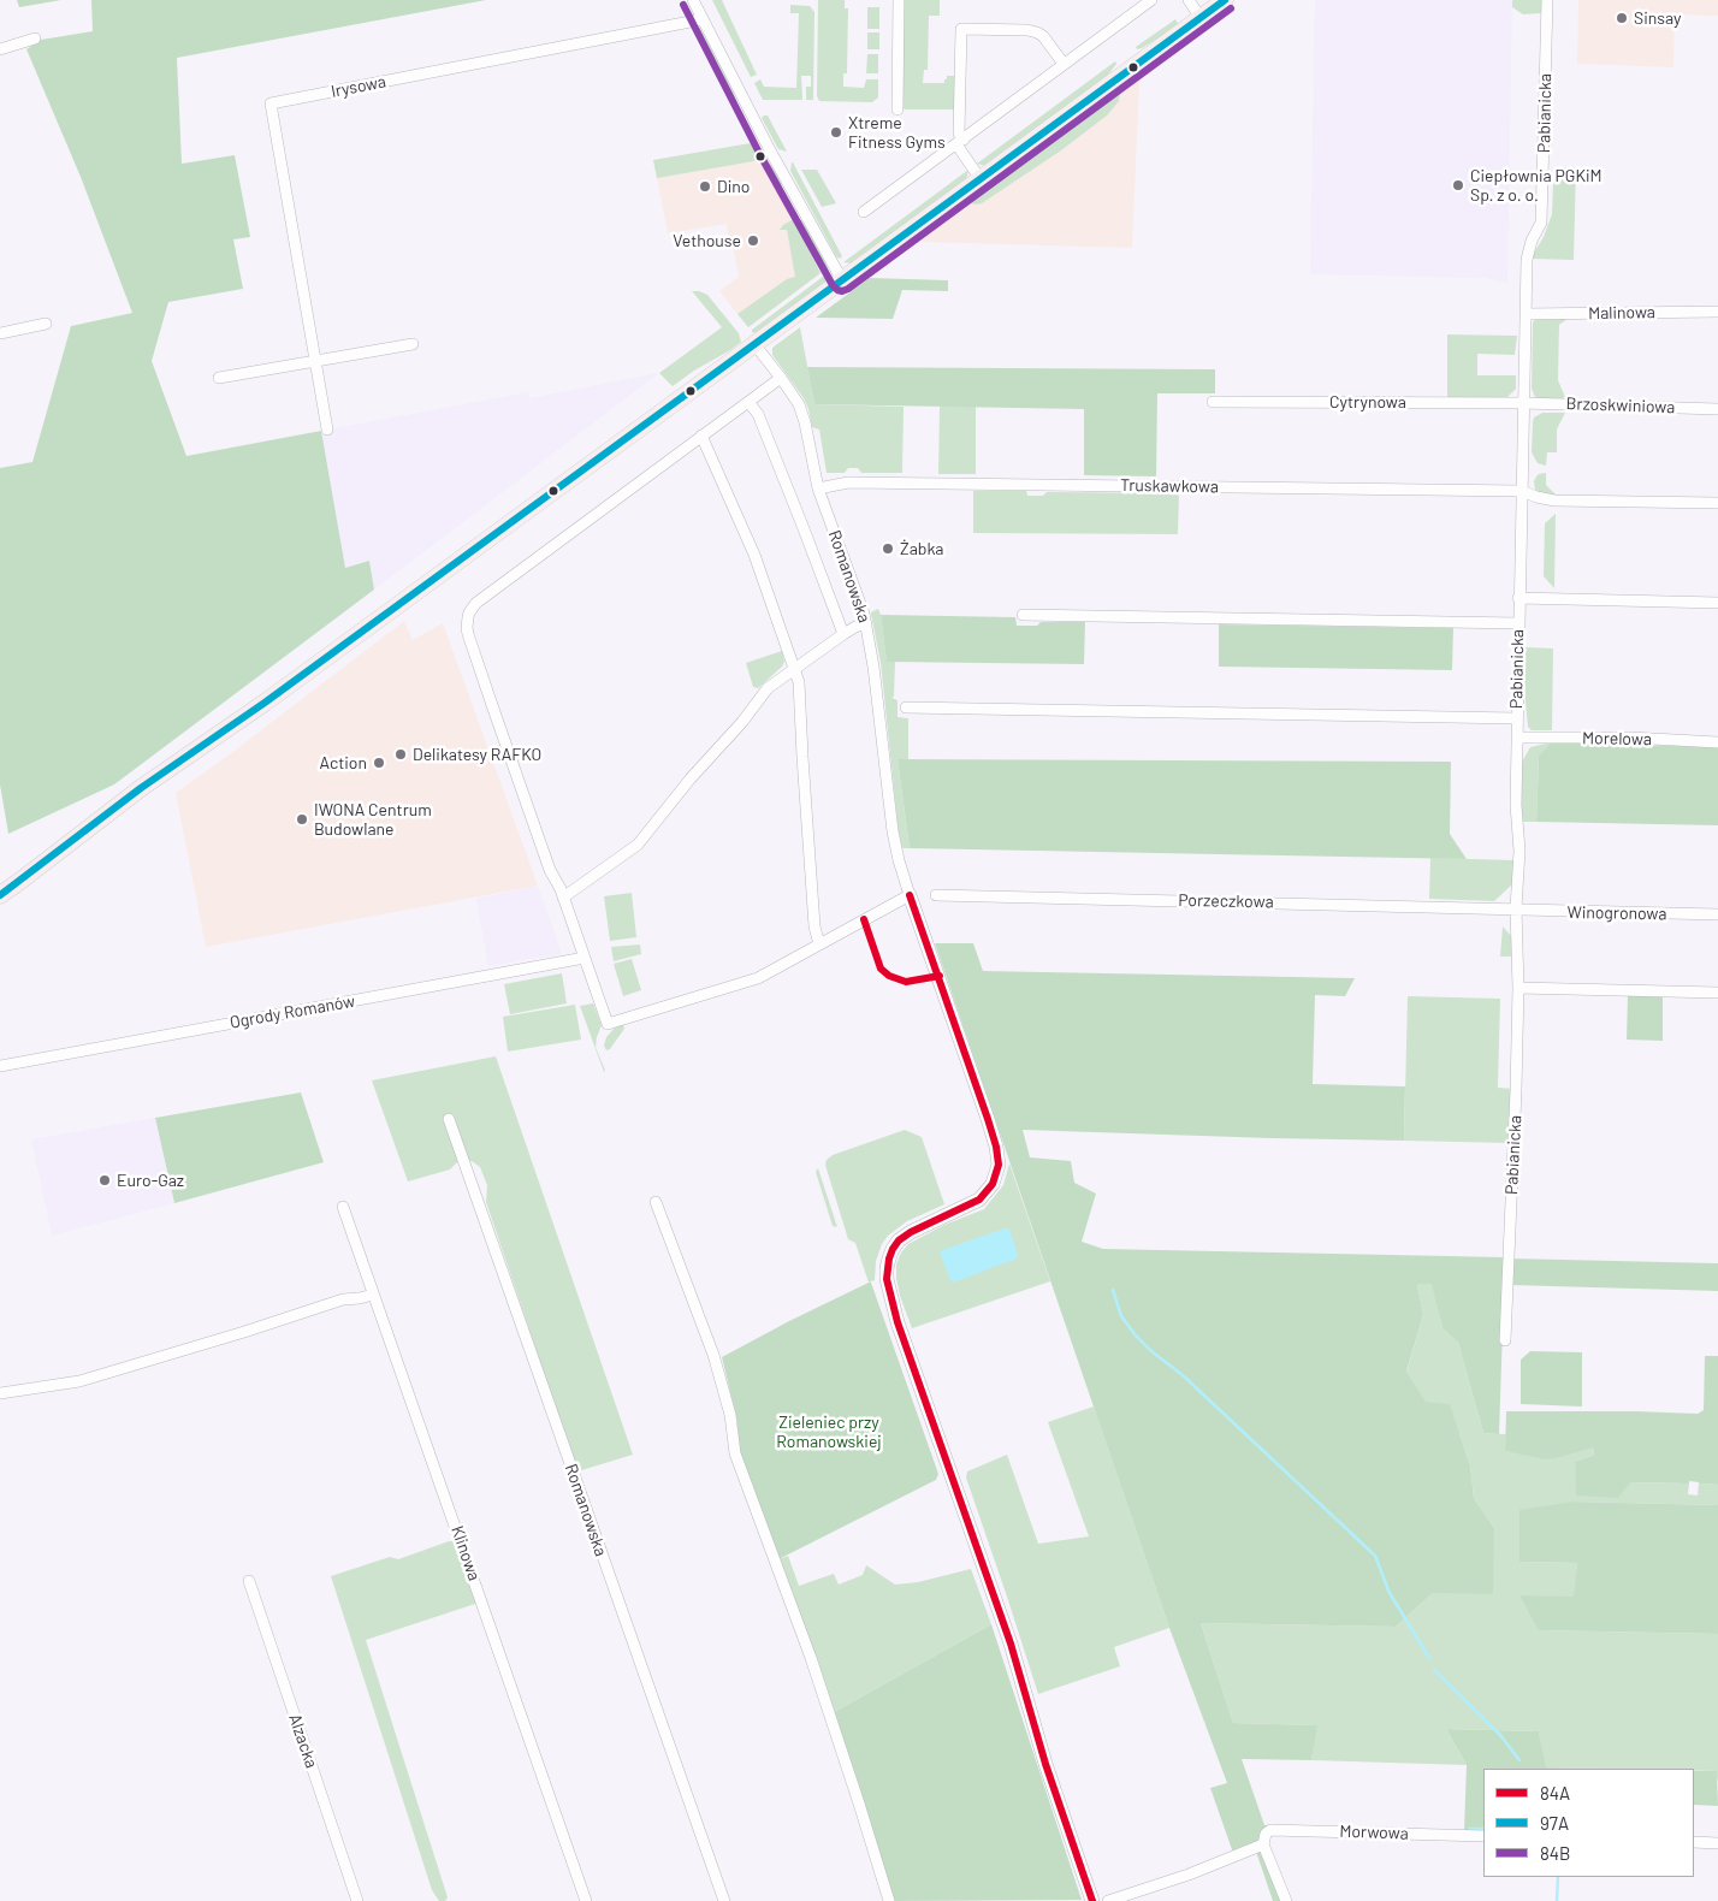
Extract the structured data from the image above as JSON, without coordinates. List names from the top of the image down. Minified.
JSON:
{"streets":{"street":["Irysowa","Pabianicka","Malinowa","Cytrynowa","Brzoskwiniowa","Truskawkowa","Romanowska","Morelowa","Porzeczkowa","Winogronowa","Ogrody Romanów","Klinowa","Alzacka","Morwowa"]},"crossings":[["Pabianicka","Malinowa"],["Pabianicka","Cytrynowa"],["Pabianicka","Brzoskwiniowa"],["Pabianicka","Truskawkowa"],["Pabianicka","Morelowa"],["Pabianicka","Porzeczkowa"],["Pabianicka","Winogronowa"],["Cytrynowa","Brzoskwiniowa"],["Truskawkowa","Romanowska"],["Porzeczkowa","Winogronowa"]],"parks":["Zieleniec przy Romanowskiej"],"places":["Sinsay","Xtreme Fitness Gyms","Ciepłownia PGKiM Sp. z o. o.","Dino","Vethouse","Żabka","Delikatesy RAFKO","Action","IWONA Centrum Budowlane","Euro-Gaz"],"lines":["transit line 97A","transit line 84B","transit line 84A"],"legend":["84A","97A","84B"]}
